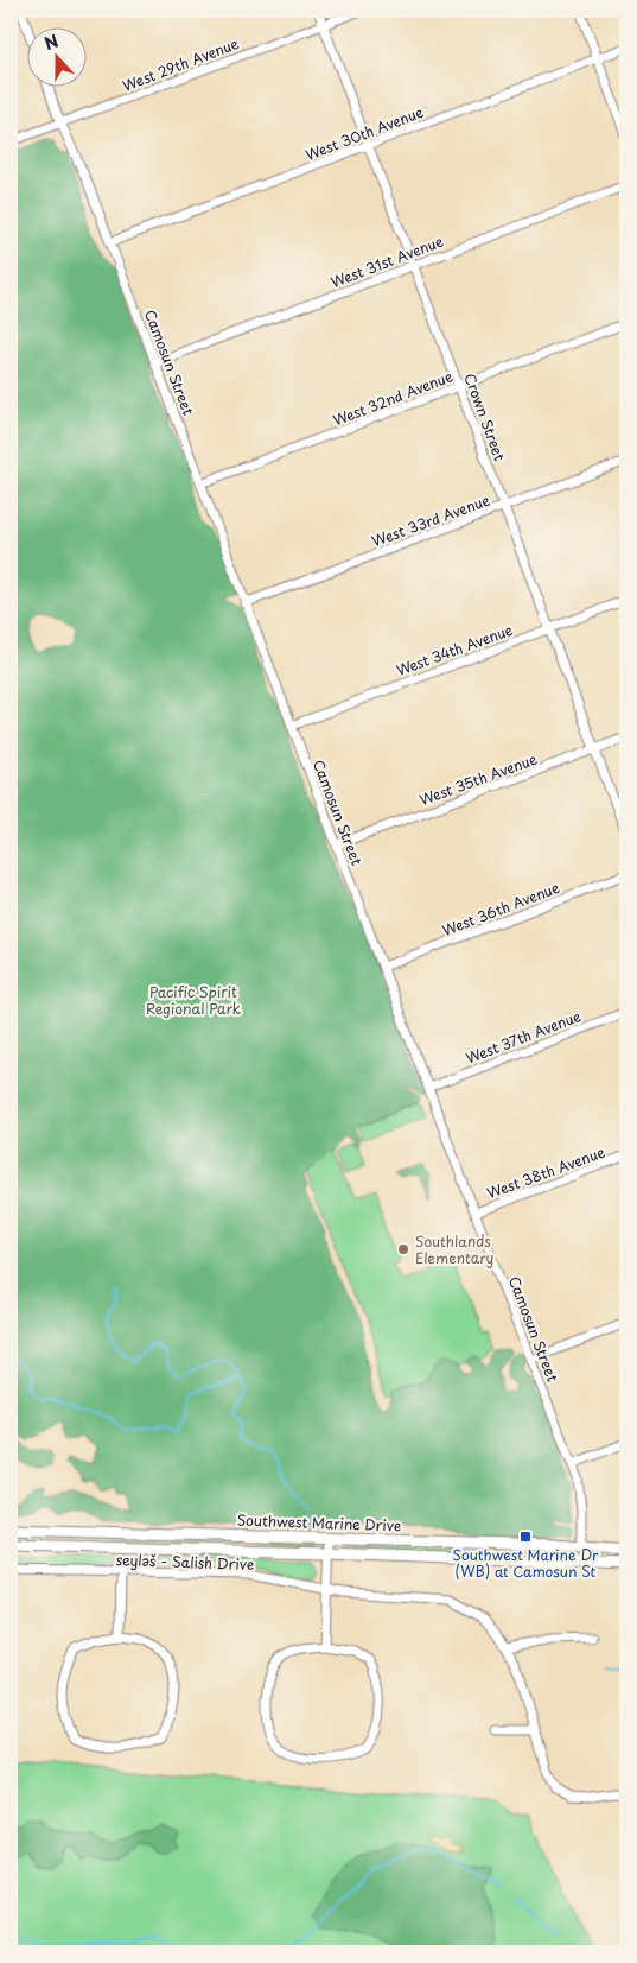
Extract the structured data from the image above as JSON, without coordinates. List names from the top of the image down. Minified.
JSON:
{"streets":{"main road":["Southwest Marine Drive"],"street":["West 29th Avenue","West 30th Avenue","West 31st Avenue","Camosun Street","West 32nd Avenue","Crown Street","West 33rd Avenue","West 34th Avenue","West 35th Avenue","West 36th Avenue","West 37th Avenue","West 38th Avenue","seyləš - Salish Drive"]},"crossings":[["West 29th Avenue","Camosun Street"],["West 29th Avenue","Crown Street"],["West 30th Avenue","Camosun Street"],["West 30th Avenue","Crown Street"],["West 31st Avenue","Camosun Street"],["West 31st Avenue","Crown Street"],["Camosun Street","West 32nd Avenue"],["Camosun Street","West 33rd Avenue"],["Camosun Street","West 34th Avenue"],["Camosun Street","West 35th Avenue"],["Camosun Street","West 36th Avenue"],["Camosun Street","West 37th Avenue"],["Camosun Street","West 38th Avenue"],["Camosun Street","Southwest Marine Drive"],["West 32nd Avenue","Crown Street"],["Crown Street","West 33rd Avenue"],["Crown Street","West 34th Avenue"],["Crown Street","West 35th Avenue"]],"parks":["Pacific Spirit Regional Park"],"places":{"other":["Southlands Elementary"],"transit":["Southwest Marine Dr (WB) at Camosun St"]},"north":"top"}
